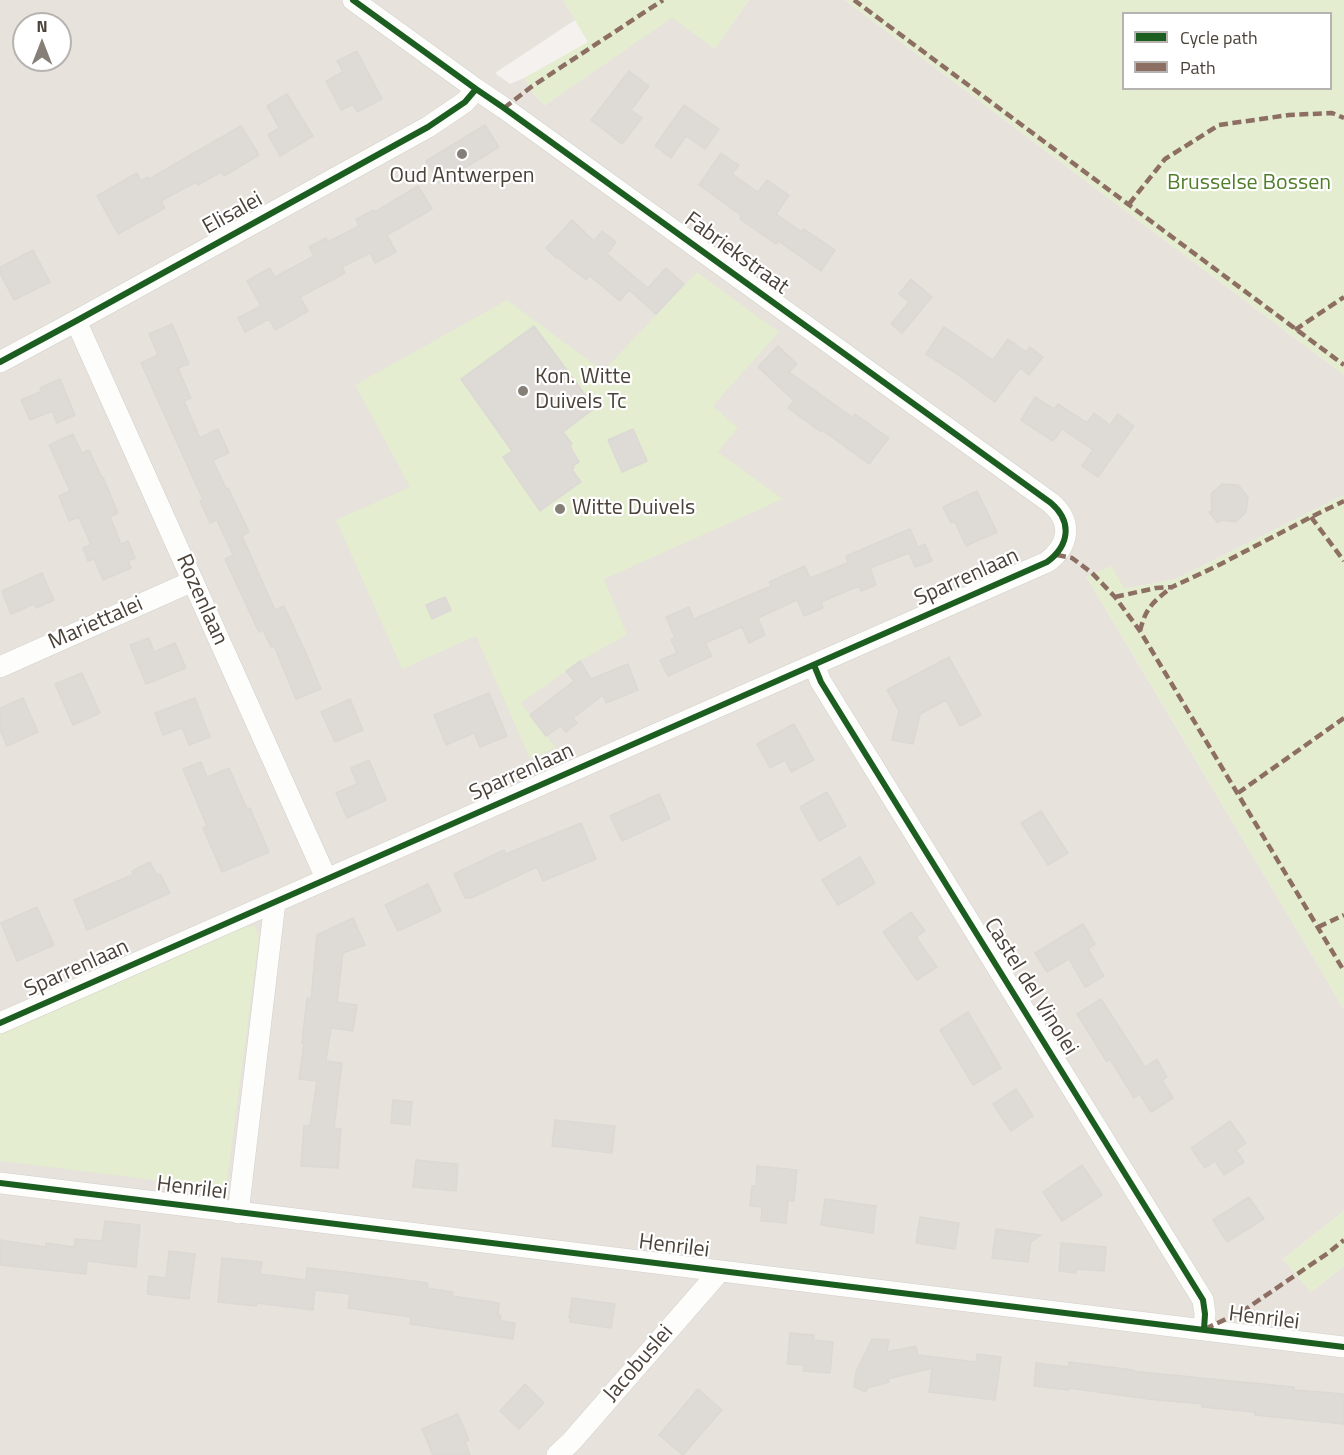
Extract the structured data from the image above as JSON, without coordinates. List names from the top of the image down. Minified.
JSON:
{"streets":{"street":["Elisalei","Fabriekstraat","Sparrenlaan","Rozenlaan","Mariettalei","Castel del Vinolei","Henrilei","Jacobuslei"]},"crossings":[["Elisalei","Fabriekstraat"],["Elisalei","Rozenlaan"],["Fabriekstraat","Sparrenlaan"],["Sparrenlaan","Rozenlaan"],["Sparrenlaan","Castel del Vinolei"],["Rozenlaan","Mariettalei"],["Castel del Vinolei","Henrilei"],["Henrilei","Jacobuslei"]],"parks":["Brusselse Bossen"],"places":["Oud Antwerpen","Kon. Witte Duivels Tc","Witte Duivels"],"legend":["Cycle path","Path"],"north":"top"}
